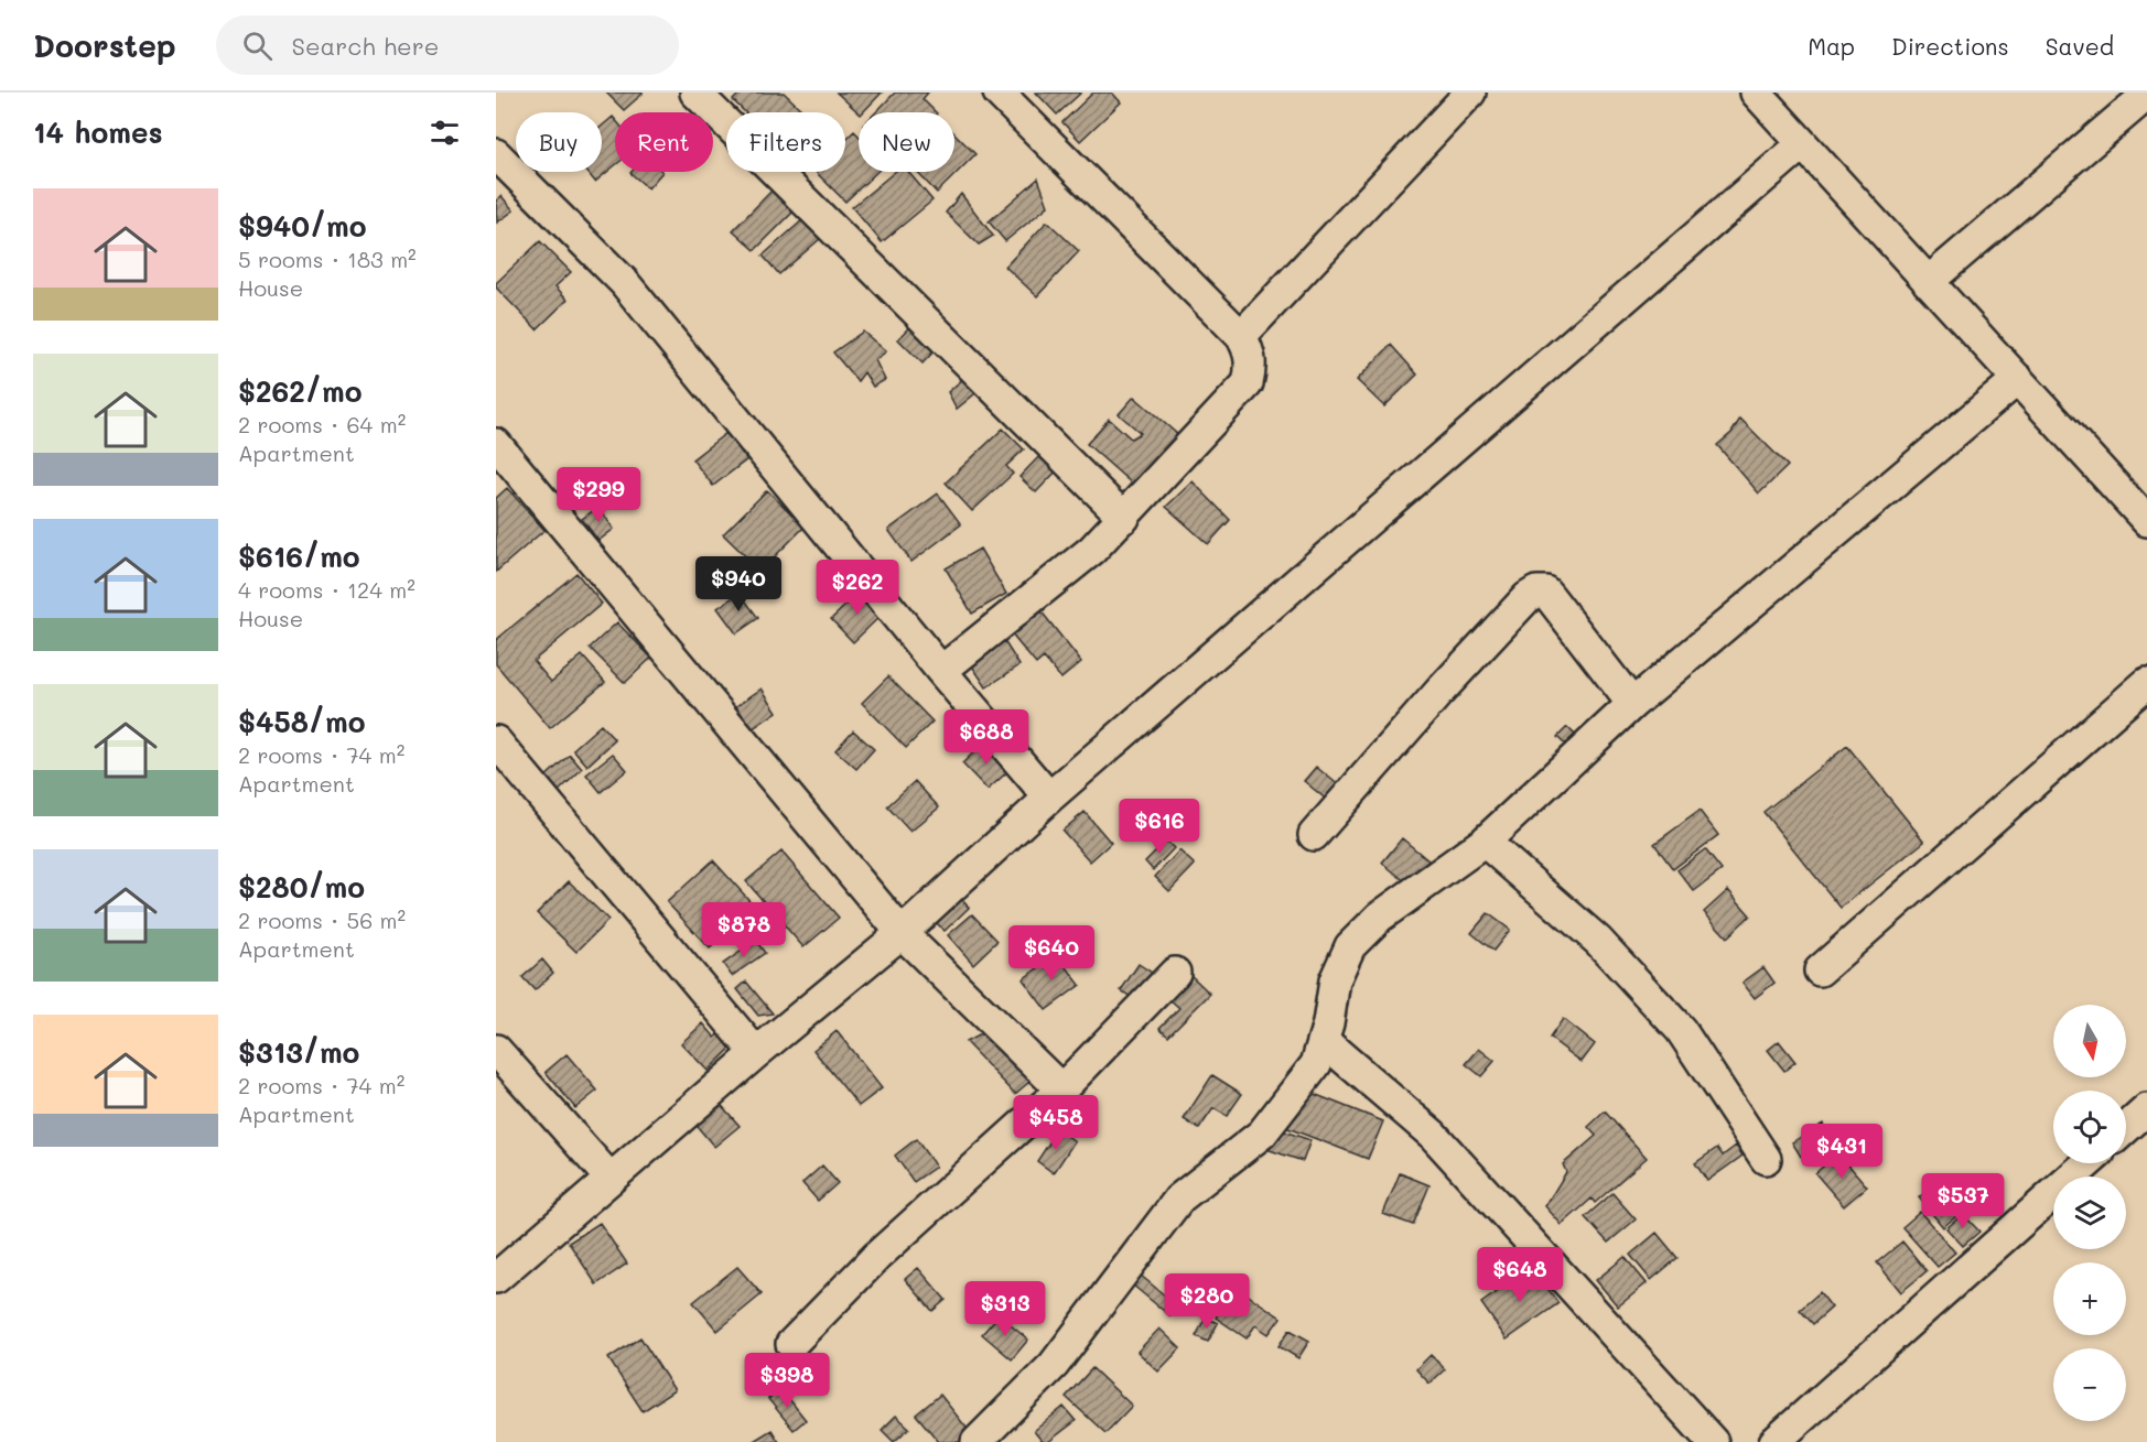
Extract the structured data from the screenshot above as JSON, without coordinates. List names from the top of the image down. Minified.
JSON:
{"north":"bottom","page":{"header":"Doorstep","search":"Search here","nav":["Map","Directions","Saved"],"heading":"14 homes","chip":["Buy","Rent","Filters","New"],"list":[{"name":"$940/mo","note":"5 rooms · 183 m² · House"},{"name":"$262/mo","note":"2 rooms · 64 m² · Apartment"},{"name":"$616/mo","note":"4 rooms · 124 m² · House"},{"name":"$458/mo","note":"2 rooms · 74 m² · Apartment"},{"name":"$280/mo","note":"2 rooms · 56 m² · Apartment"},{"name":"$313/mo","note":"2 rooms · 74 m² · Apartment"}],"price":["$299","$940","$262","$688","$616","$878","$640","$458","$431","$537","$648","$280","$313","$398"],"map_buttons":["+","−"]}}
